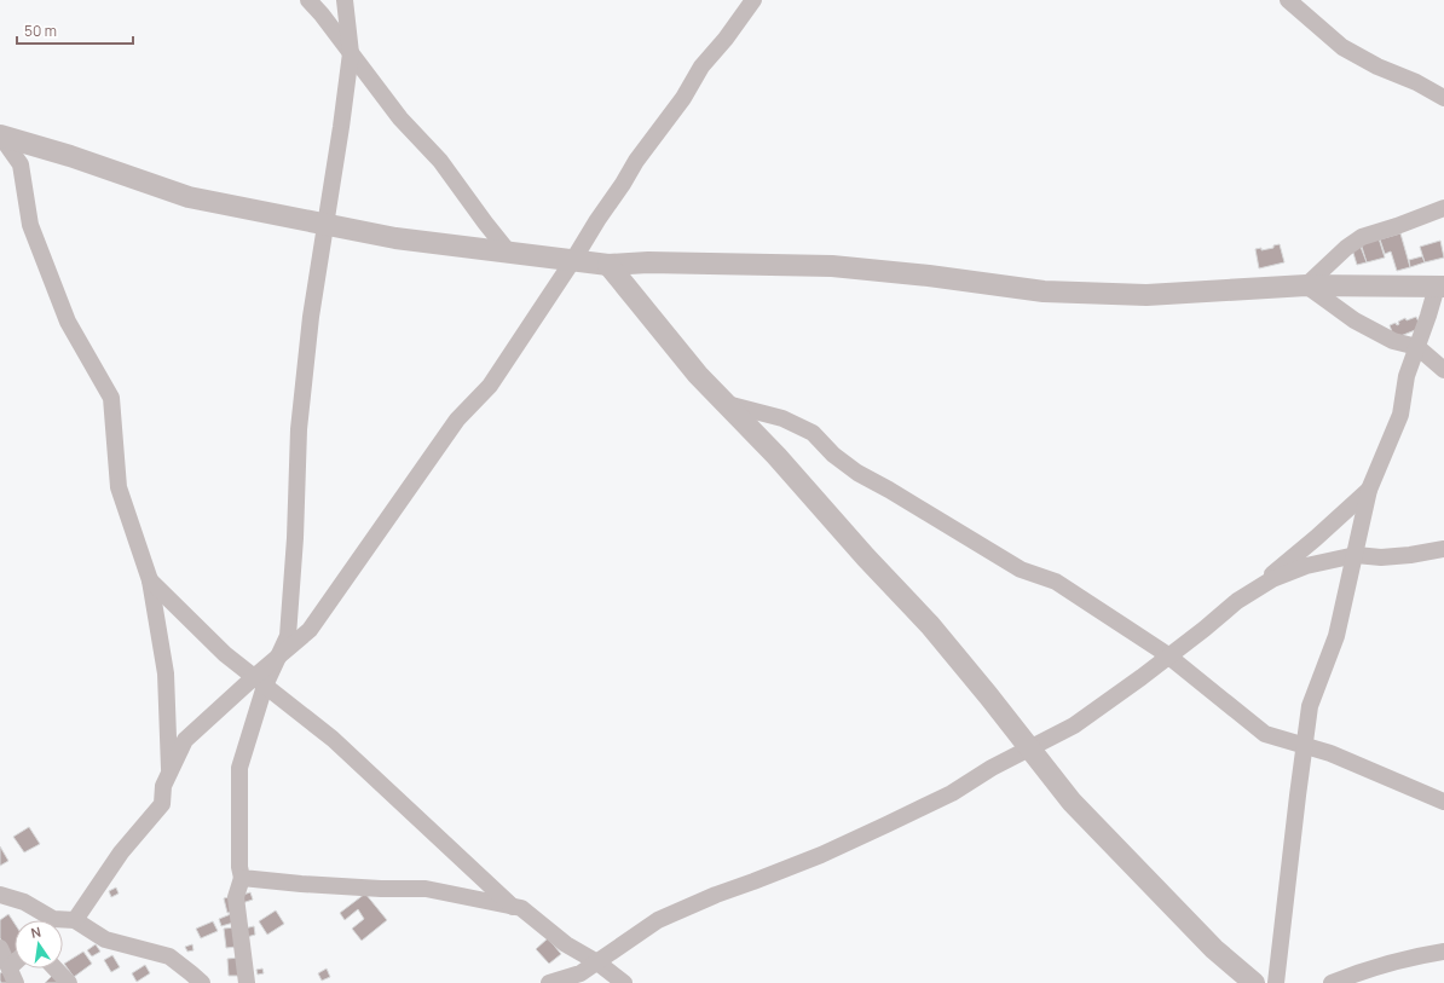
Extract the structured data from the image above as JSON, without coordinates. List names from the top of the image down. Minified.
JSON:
{"scale_bar":"50 m","north":"top"}
